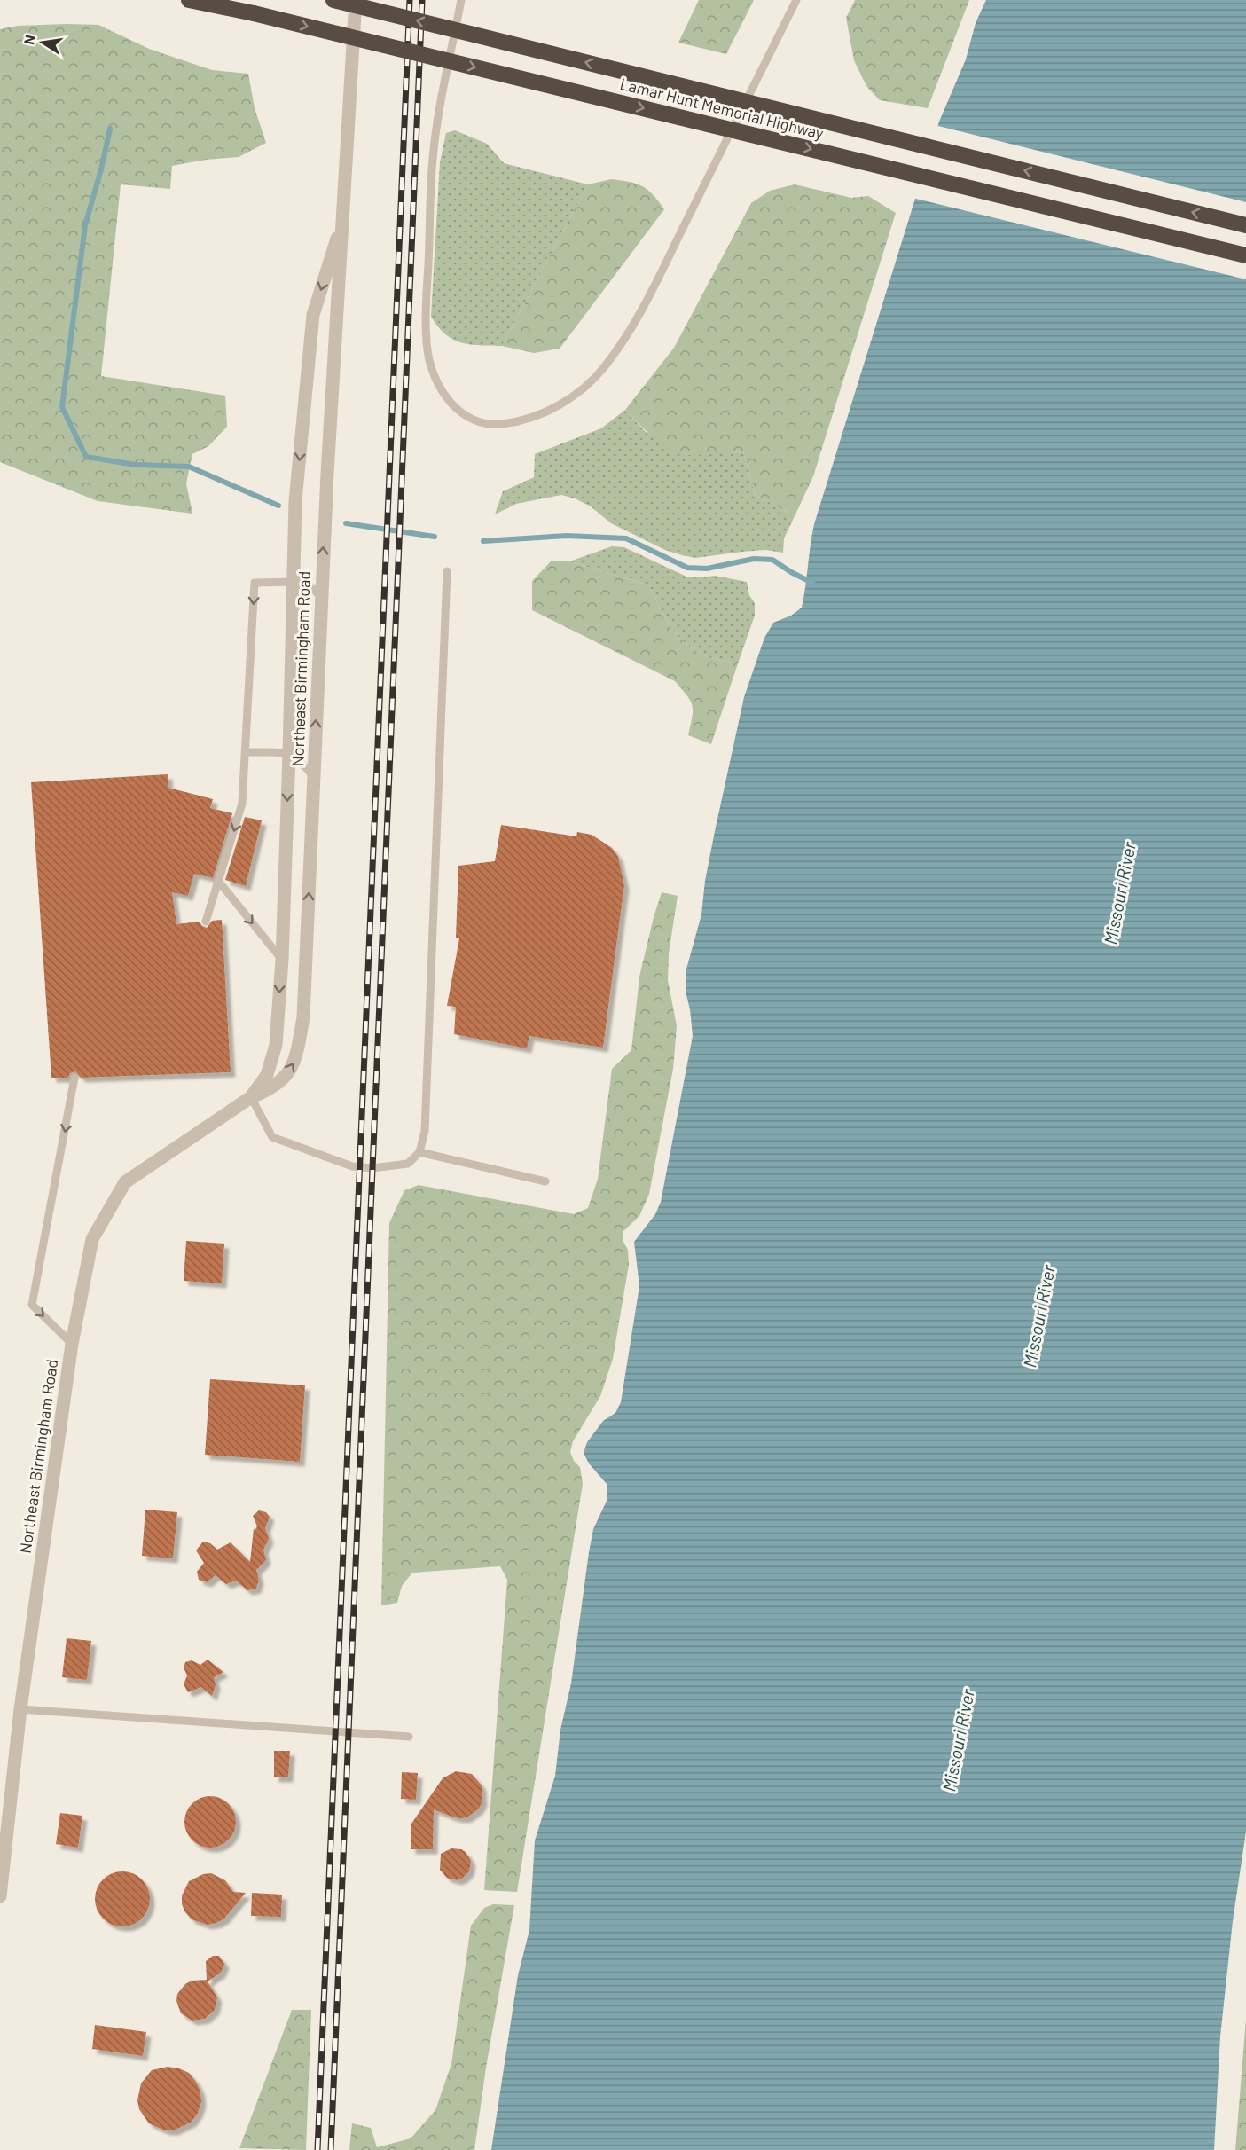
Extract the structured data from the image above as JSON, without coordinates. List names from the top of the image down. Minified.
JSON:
{"streets":{"highway":["Lamar Hunt Memorial Highway"],"street":["Northeast Birmingham Road"]},"water":["Missouri River"],"north":"left"}
